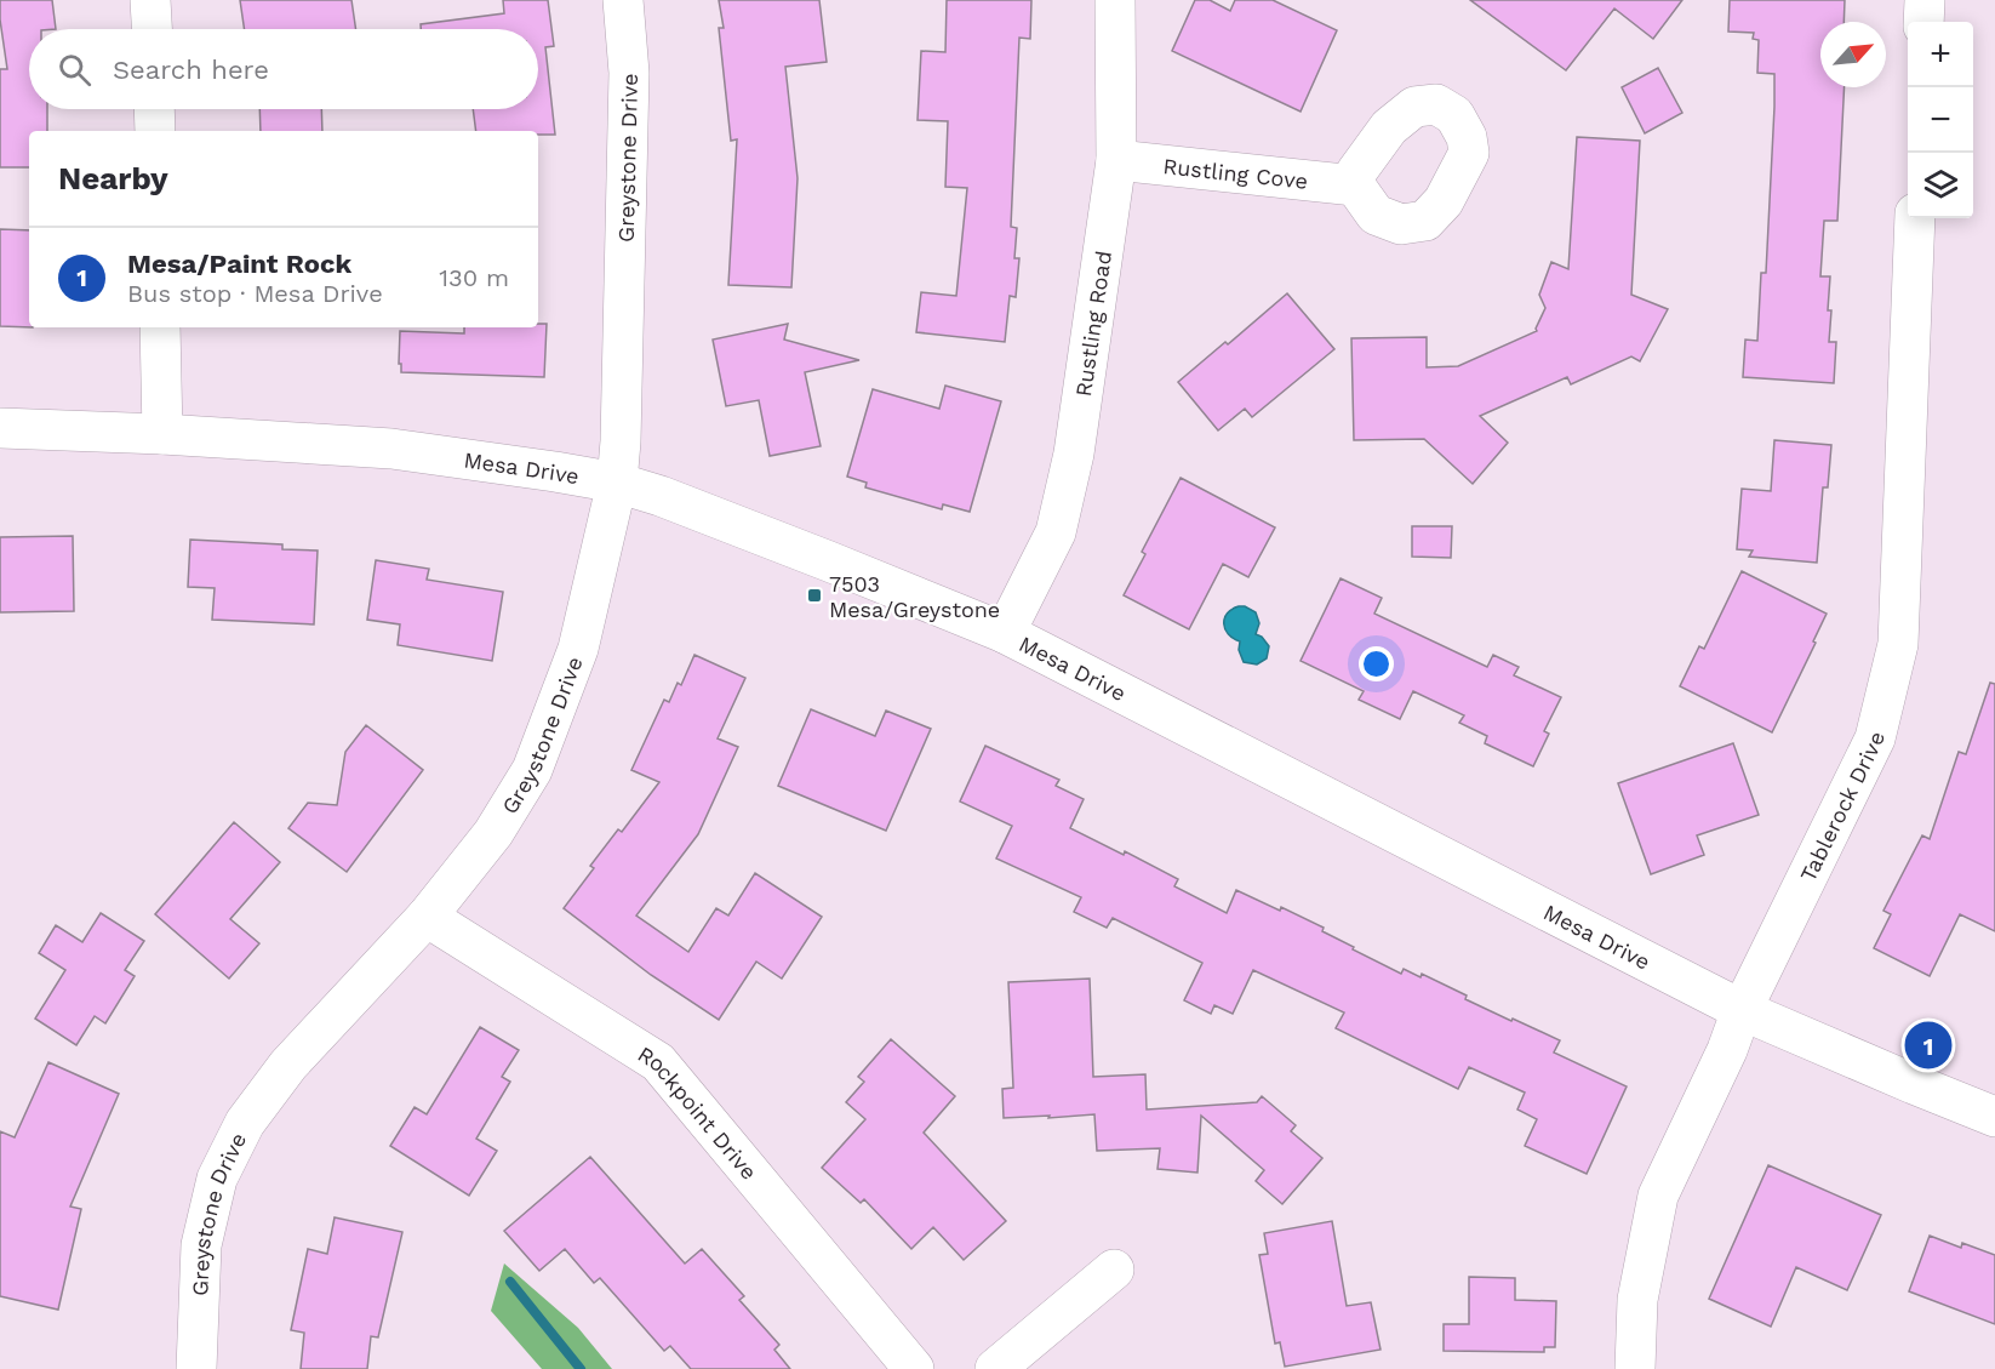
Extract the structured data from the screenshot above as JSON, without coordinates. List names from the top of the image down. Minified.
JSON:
{"streets":{"street":["Greystone Drive","Rustling Cove","Rustling Road","Mesa Drive","Tablerock Drive","Rockpoint Drive"]},"crossings":[["Greystone Drive","Mesa Drive"],["Greystone Drive","Rockpoint Drive"],["Rustling Cove","Rustling Road"],["Rustling Road","Mesa Drive"],["Mesa Drive","Tablerock Drive"]],"places":{"transit":["7503 Mesa/Greystone"]},"north":"top right","page":{"map_buttons":["+","−"],"search":"Search here","heading":"Nearby","list":[{"mark":"1","name":"Mesa/Paint Rock","note":"Bus stop · Mesa Drive","value":"130 m"}],"pins":"1"}}
